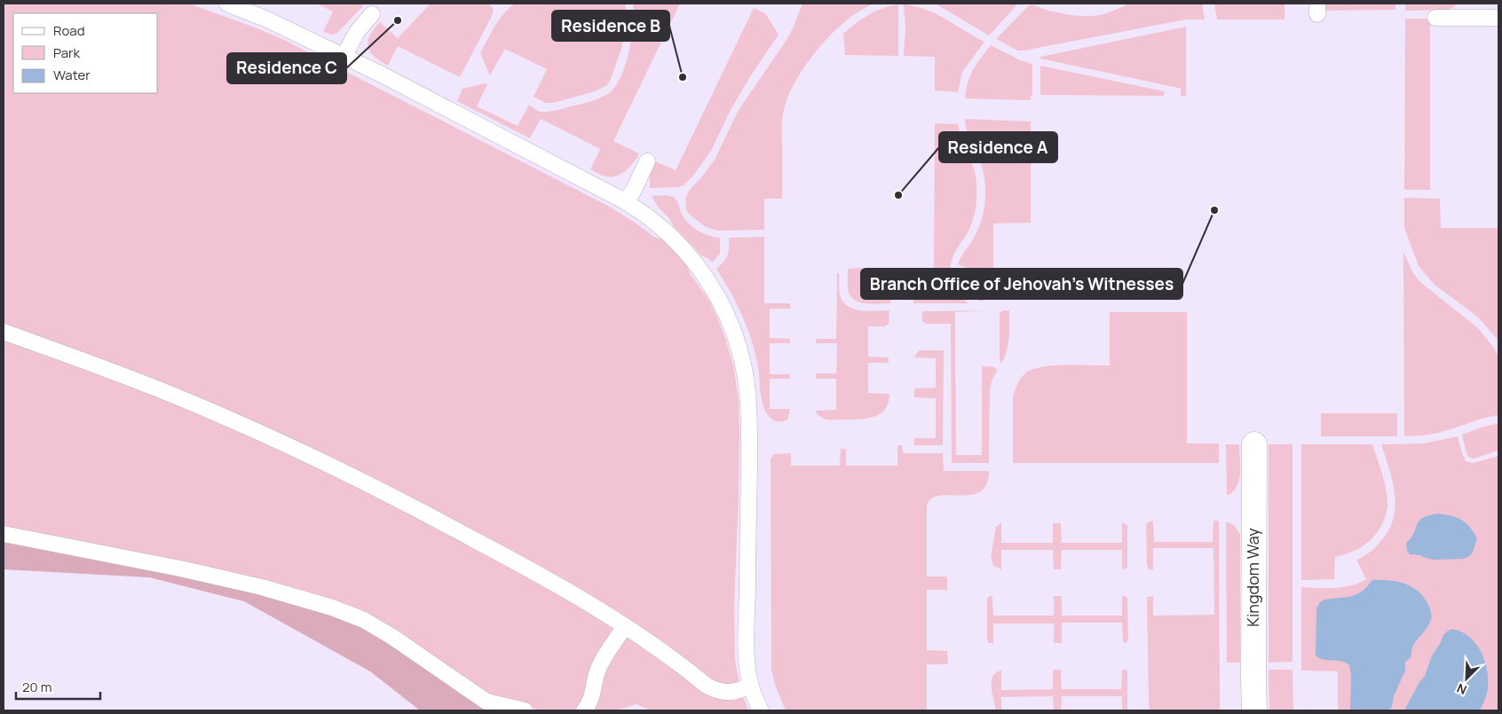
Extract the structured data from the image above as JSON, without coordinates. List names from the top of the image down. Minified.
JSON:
{"streets":{"street":["Kingdom Way"]},"places":["Residence C","Residence B","Residence A","Branch Office of Jehovah's Witnesses"],"legend":["Road","Park","Water"],"scale_bar":"20 m","north":"bottom left"}
